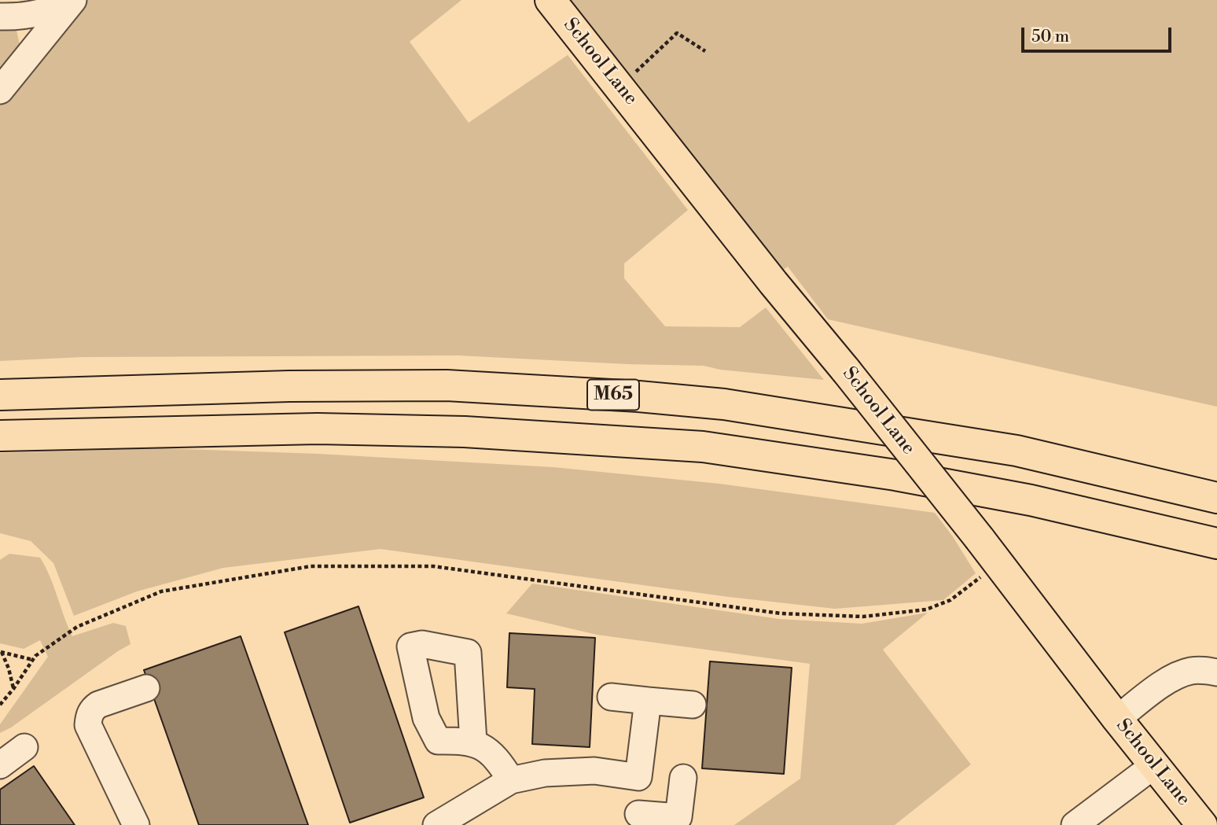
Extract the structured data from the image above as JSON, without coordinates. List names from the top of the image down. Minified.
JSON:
{"streets":{"main road":["School Lane","M65"]},"scale_bar":"50 m"}
